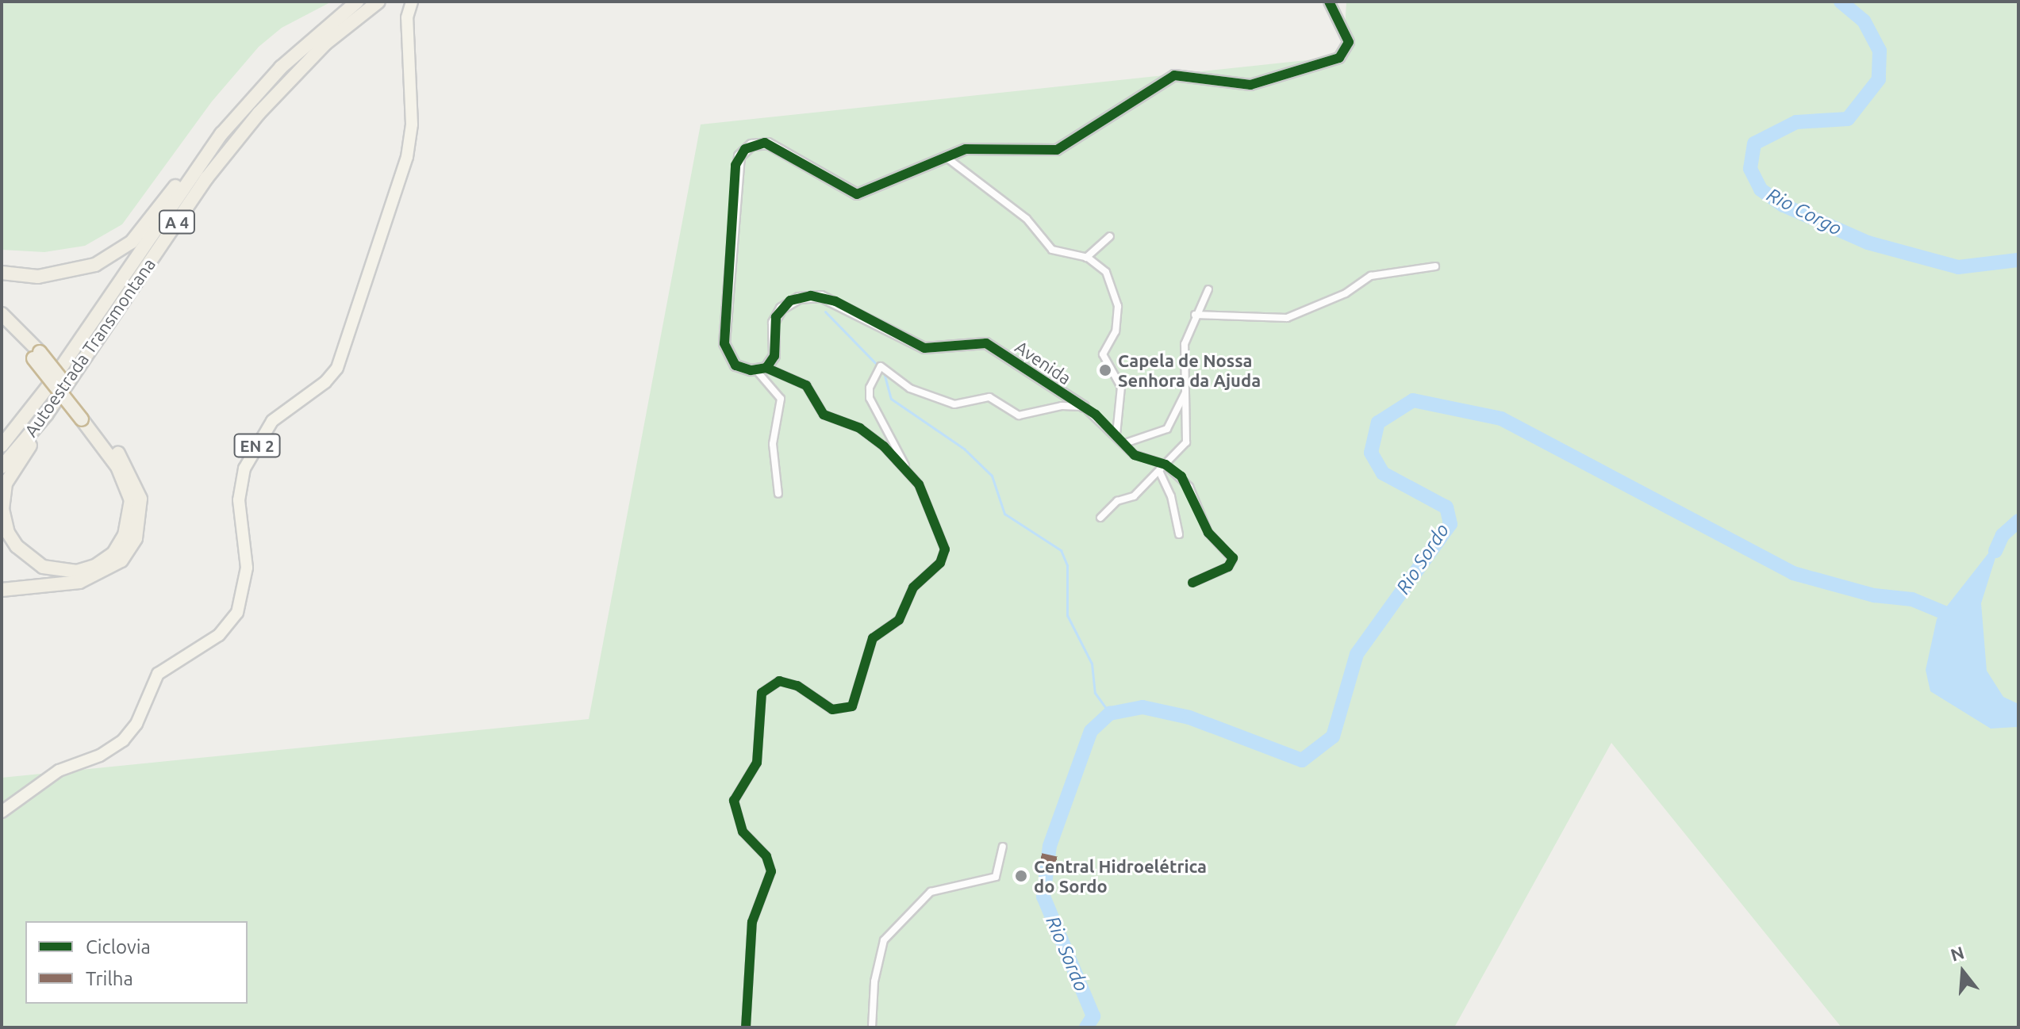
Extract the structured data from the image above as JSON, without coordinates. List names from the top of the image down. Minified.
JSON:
{"streets":{"highway":["A 4","Autoestrada Transmontana"],"main road":["EN 2"],"street":["Avenida"]},"water":["Rio Corgo","Rio Sordo"],"places":["Capela de Nossa Senhora da Ajuda","Central Hidroelétrica do Sordo"],"legend":["Ciclovia","Trilha"],"north":"top"}
